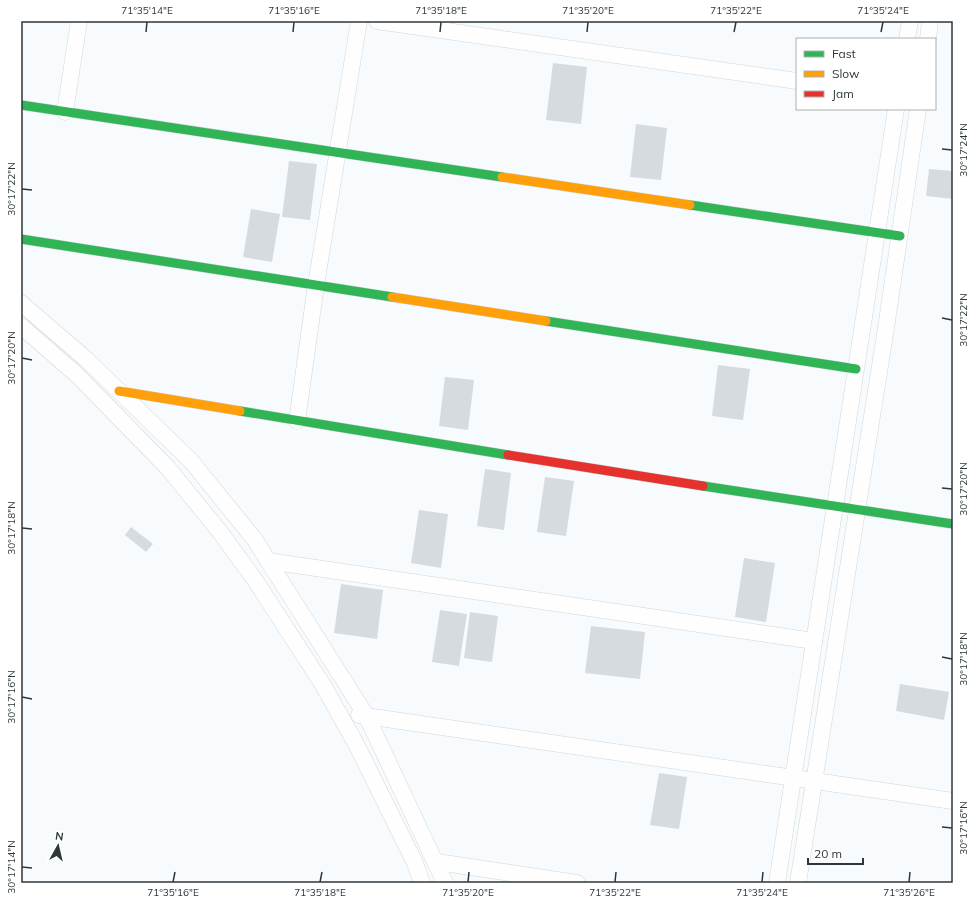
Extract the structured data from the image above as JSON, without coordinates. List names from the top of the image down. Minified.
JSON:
{"legend":["Fast","Slow","Jam"],"scale_bar":"20 m","north":"top","coordinates":["71°35'14\"E","71°35'16\"E","71°35'18\"E","71°35'20\"E","71°35'22\"E","71°35'24\"E","30°17'24\"N","30°17'22\"N","30°17'20\"N","30°17'18\"N","30°17'16\"N","30°17'14\"N","71°35'26\"E"]}
